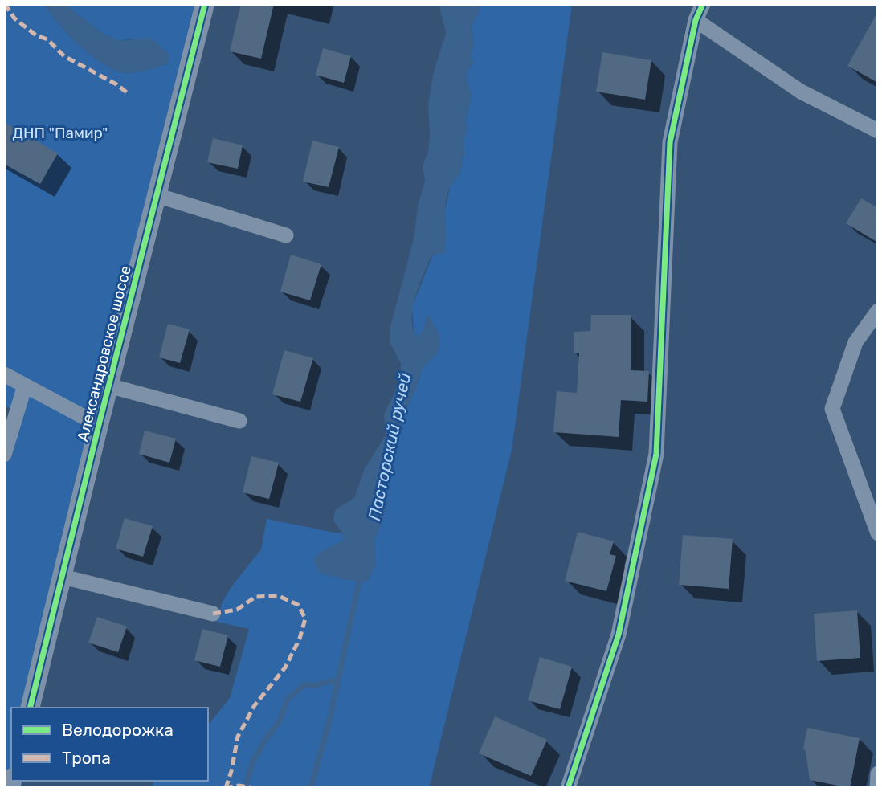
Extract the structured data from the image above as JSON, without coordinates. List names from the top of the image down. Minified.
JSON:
{"streets":{"street":["Александровское шоссе"]},"water":["Пасторский ручей"],"parks":["ДНП \"Памир\""],"legend":["Велодорожка","Тропа"]}
